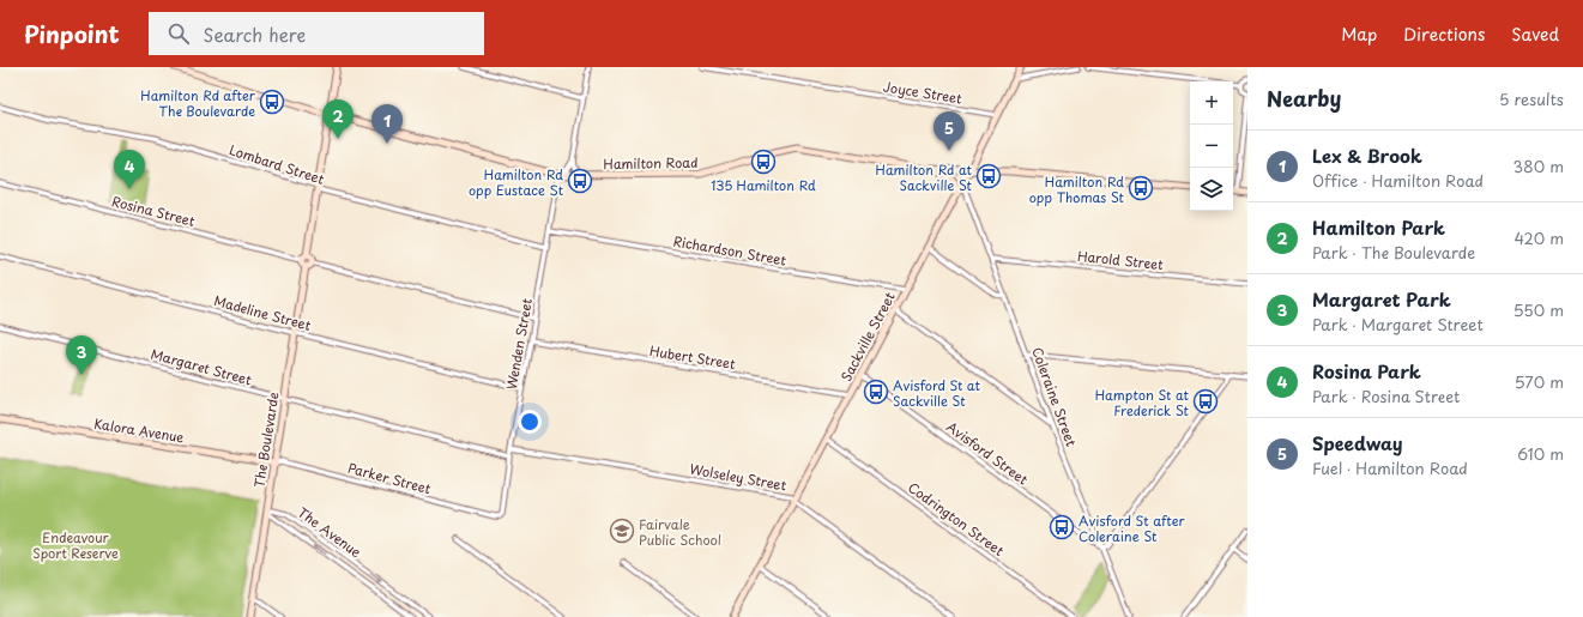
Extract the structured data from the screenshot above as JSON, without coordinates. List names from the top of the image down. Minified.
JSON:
{"streets":{"main road":["Hamilton Road","Sackville Street","Kalora Avenue","The Boulevarde"],"street":["Joyce Street","Lombard Street","Rosina Street","Richardson Street","Harold Street","Madeline Street","Wenden Street","Hubert Street","Margaret Street","Coleraine Street","Avisford Street","Wolseley Street","Parker Street","Codrington Street","The Avenue"]},"crossings":[["Joyce Street","Sackville Street"],["Hamilton Road","Sackville Street"],["Hamilton Road","Wenden Street"],["Lombard Street","Wenden Street"],["Rosina Street","The Boulevarde"],["Richardson Street","Sackville Street"],["Richardson Street","Wenden Street"],["Harold Street","Coleraine Street"],["Madeline Street","Wenden Street"],["Madeline Street","The Boulevarde"],["Sackville Street","Hubert Street"],["Sackville Street","Coleraine Street"],["Sackville Street","Avisford Street"],["Sackville Street","Wolseley Street"],["Sackville Street","Codrington Street"],["Wenden Street","Hubert Street"],["Wenden Street","Margaret Street"],["Wenden Street","Wolseley Street"],["Wenden Street","Parker Street"],["Margaret Street","The Boulevarde"],["Coleraine Street","Avisford Street"],["Kalora Avenue","The Boulevarde"],["Kalora Avenue","Parker Street"],["The Boulevarde","Parker Street"],["The Boulevarde","The Avenue"]],"parks":["Endeavour Sport Reserve"],"places":{"bus stop":["Hamilton Rd after The Boulevarde","135 Hamilton Rd","Hamilton Rd at Sackville St","Hamilton Rd opp Eustace St","Hamilton Rd opp Thomas St","Avisford St at Sackville St","Hampton St at Frederick St","Avisford St after Coleraine St"],"school or university":["Fairvale Public School"]},"page":{"header":"Pinpoint","search":"Search here","nav":["Map","Directions","Saved"],"heading":["Nearby","5 results"],"map_buttons":["+","−"],"pins":["2","1","5","4","3"],"list":[{"mark":"1","name":"Lex & Brook","note":"Office · Hamilton Road","value":"380 m"},{"mark":"2","name":"Hamilton Park","note":"Park · The Boulevarde","value":"420 m"},{"mark":"3","name":"Margaret Park","note":"Park · Margaret Street","value":"550 m"},{"mark":"4","name":"Rosina Park","note":"Park · Rosina Street","value":"570 m"},{"mark":"5","name":"Speedway","note":"Fuel · Hamilton Road","value":"610 m"}]}}
